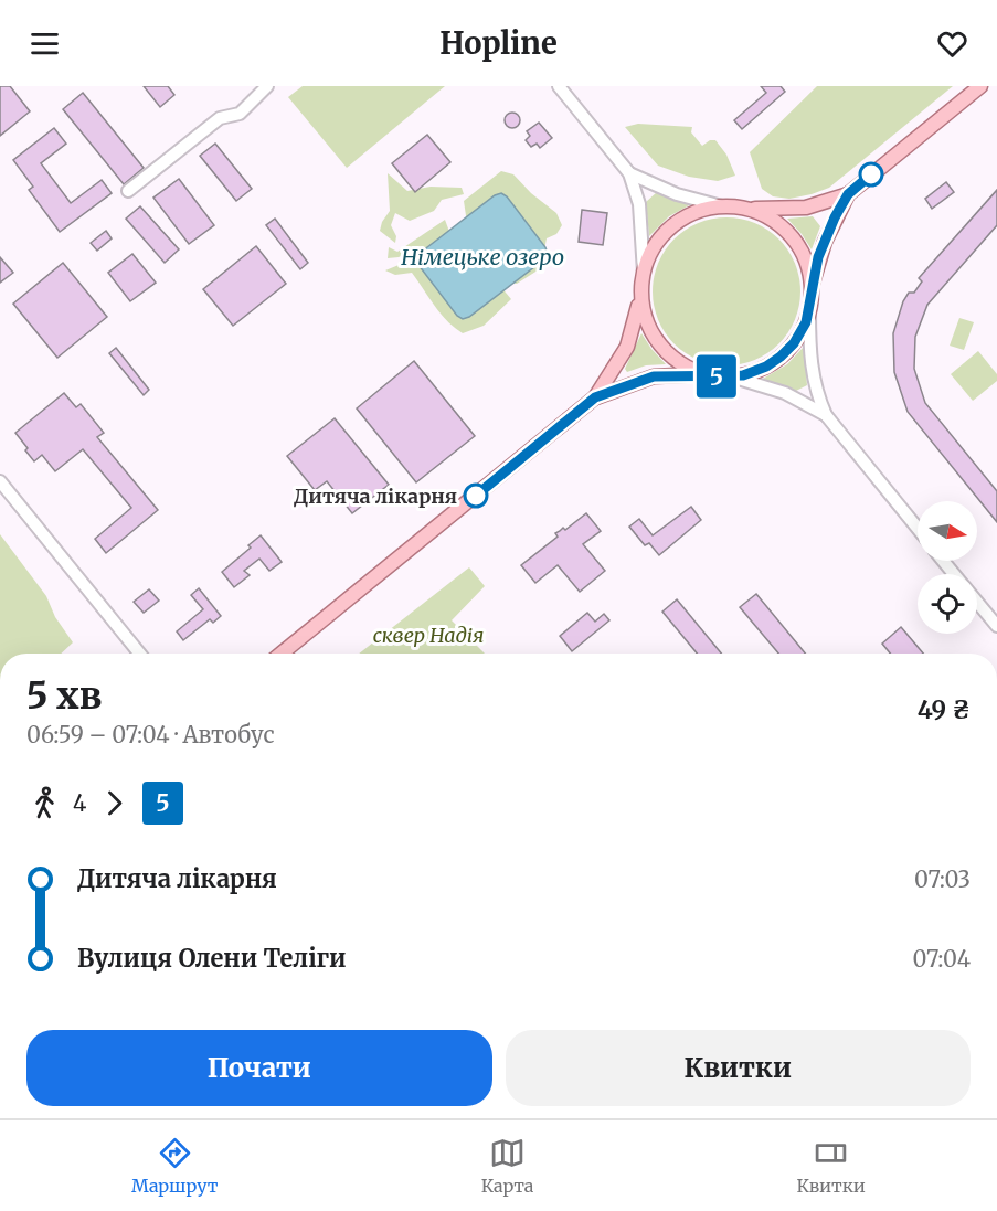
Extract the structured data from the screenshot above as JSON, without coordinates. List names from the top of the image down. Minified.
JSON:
{"water":["Німецьке озеро"],"parks":["сквер Надія"],"places":["Дитяча лікарня"],"lines":["bus line 5"],"north":"right","page":{"header":"Hopline","on_map":"5","heading":["5 хв","06:59 – 07:04 · Автобус","49 ₴"],"legs":["4","5"],"list":[{"name":"Дитяча лікарня","value":"07:03"},{"name":"Вулиця Олени Теліги","value":"07:04"}],"buttons":["Почати","Квитки"],"tabs":["Маршрут","Карта","Квитки"]}}
